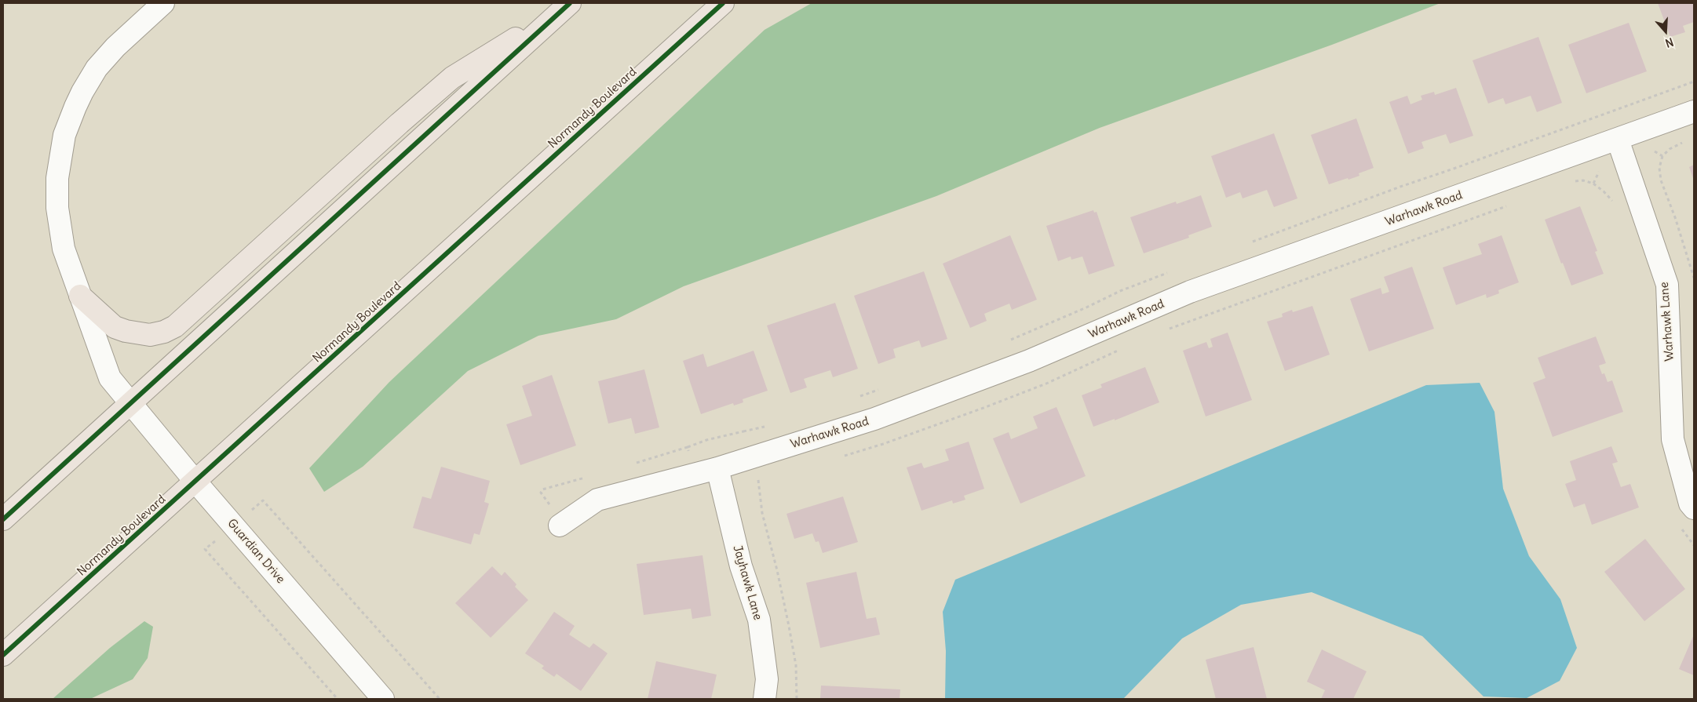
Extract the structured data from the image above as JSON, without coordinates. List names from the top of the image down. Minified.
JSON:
{"streets":{"main road":["Normandy Boulevard"],"street":["Warhawk Road","Warhawk Lane","Guardian Drive","Jayhawk Lane"]},"crossings":[["Normandy Boulevard","Guardian Drive"],["Warhawk Road","Warhawk Lane"],["Warhawk Road","Jayhawk Lane"]],"north":"bottom"}
